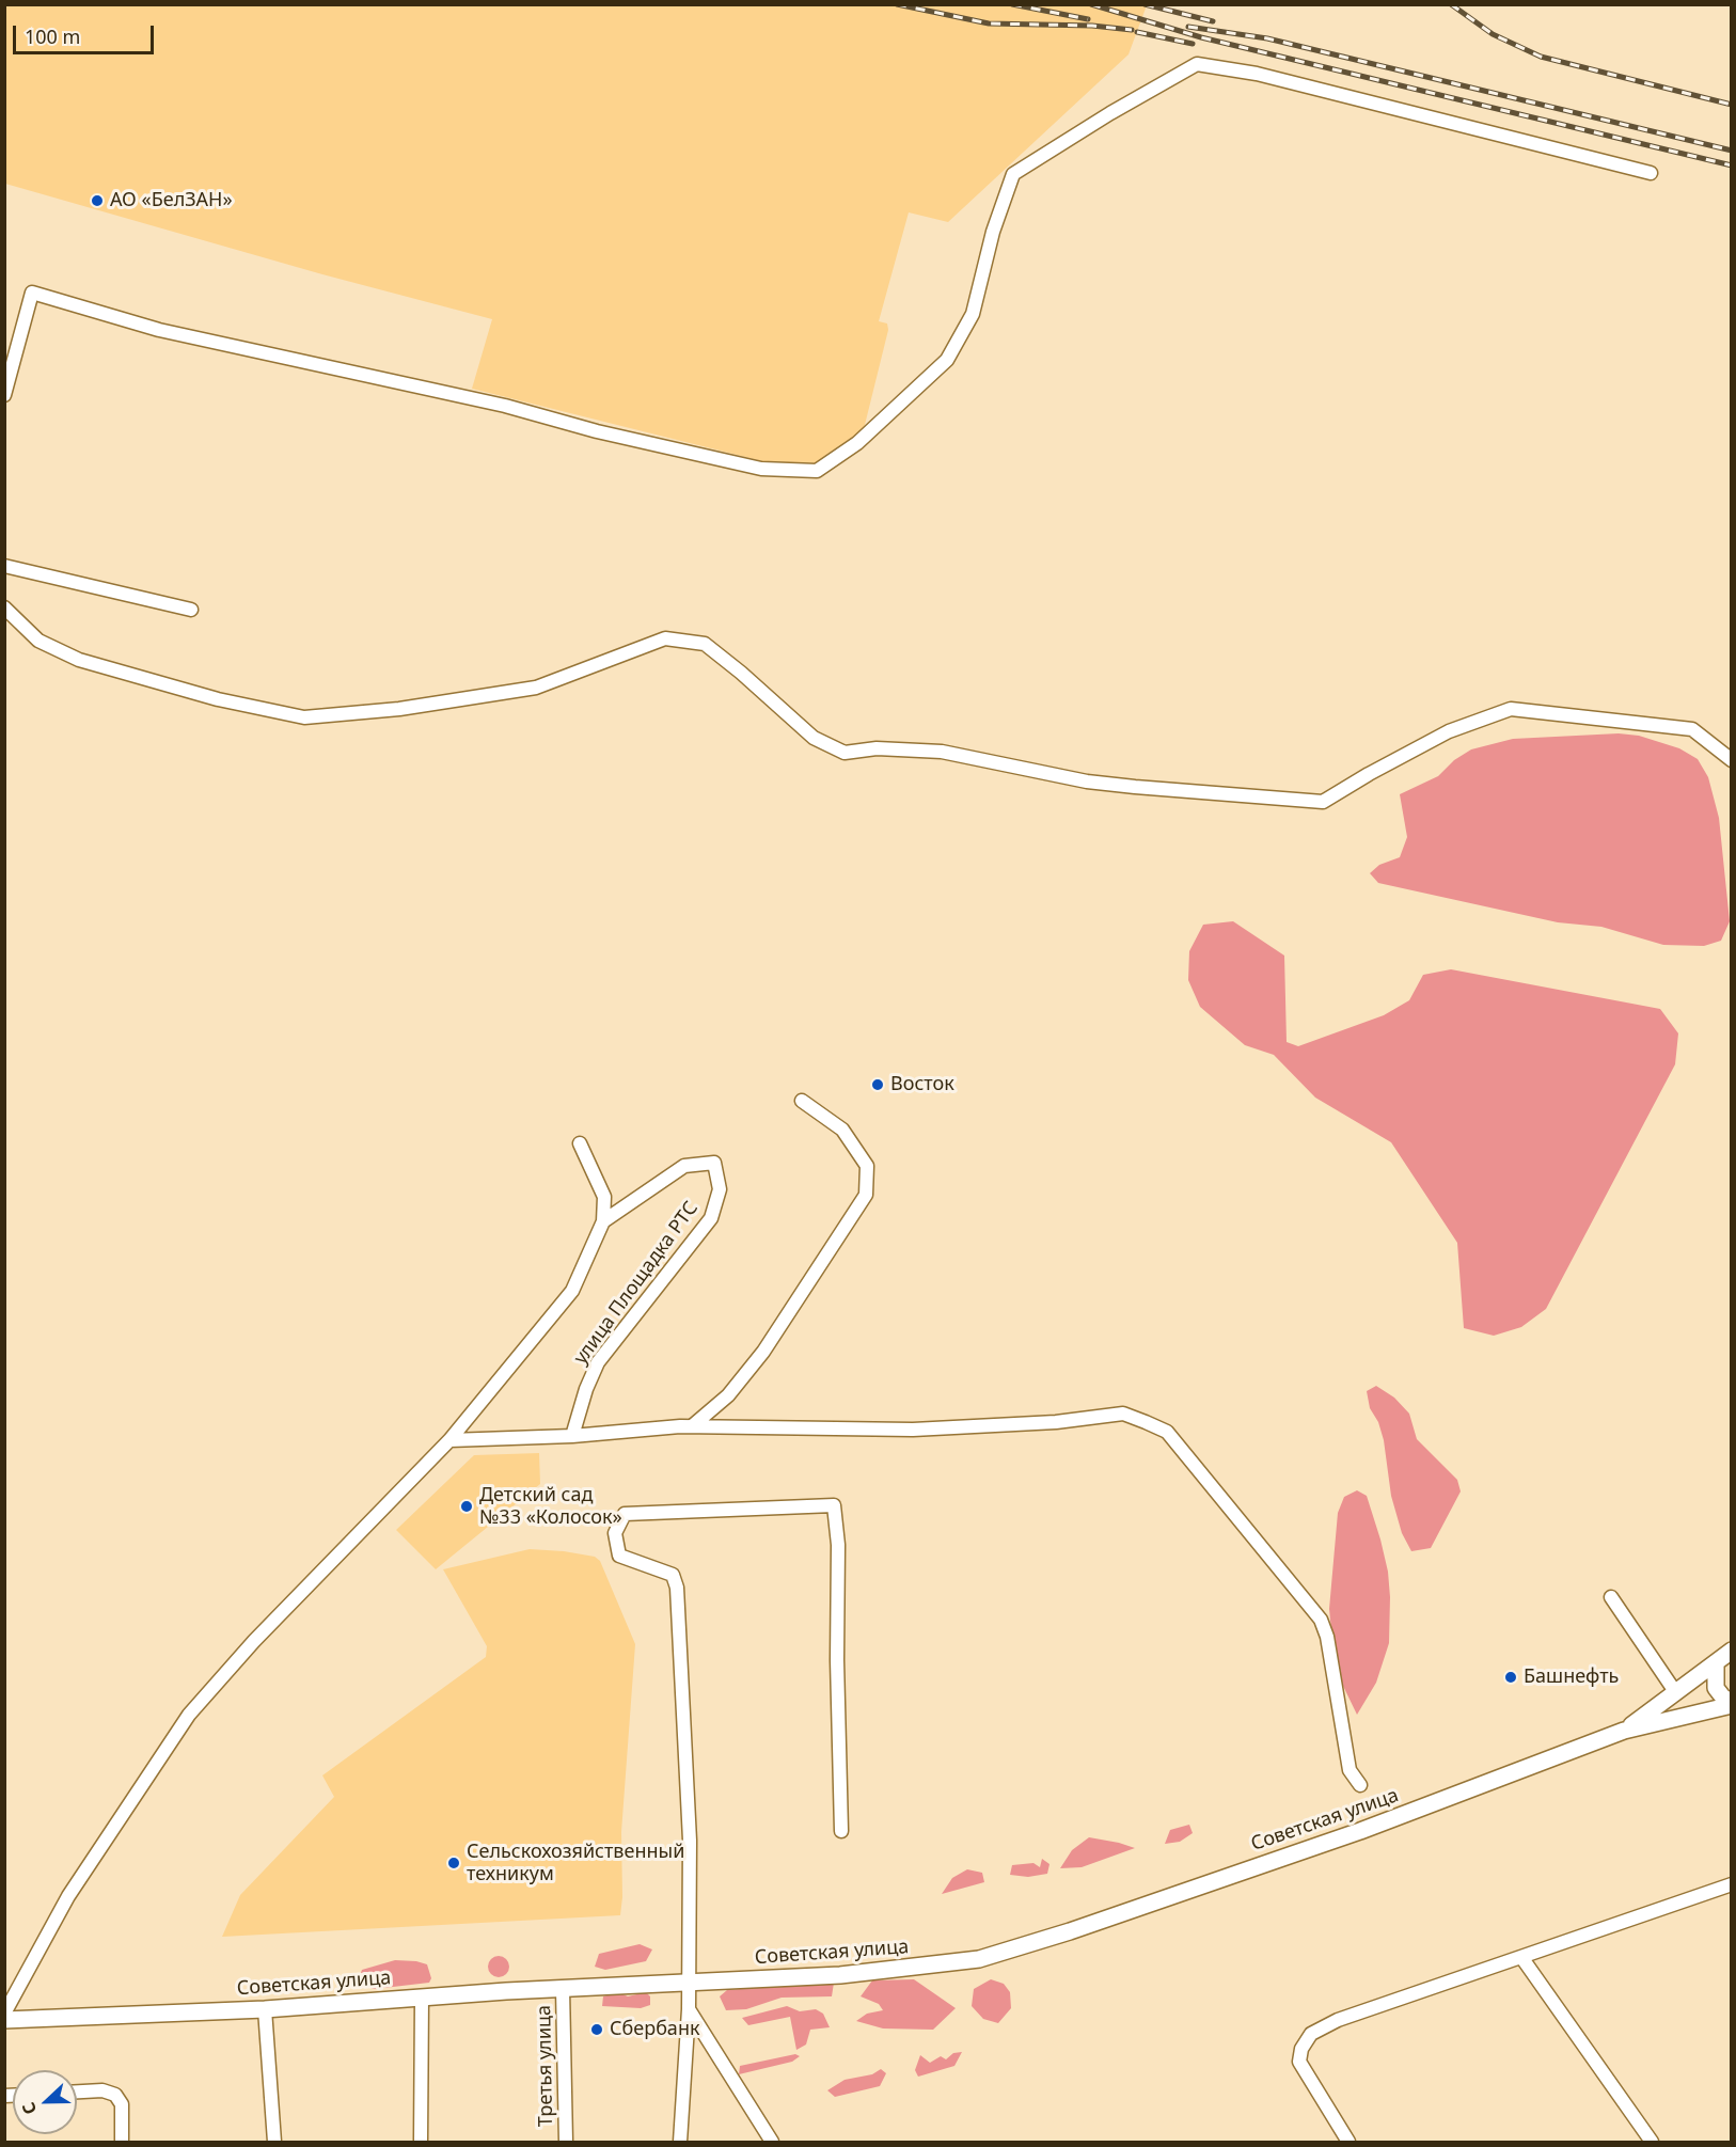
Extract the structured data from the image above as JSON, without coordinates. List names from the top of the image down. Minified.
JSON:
{"streets":{"main road":["Советская улица"],"street":["улица Площадка РТС","Третья улица"]},"crossings":[["Советская улица","Третья улица"]],"places":["АО «БелЗАН»","Восток","Детский сад №33 «Колосок»","Башнефть","Сельскохозяйственный техникум","Сбербанк"],"scale_bar":"100 m","north":"left"}
